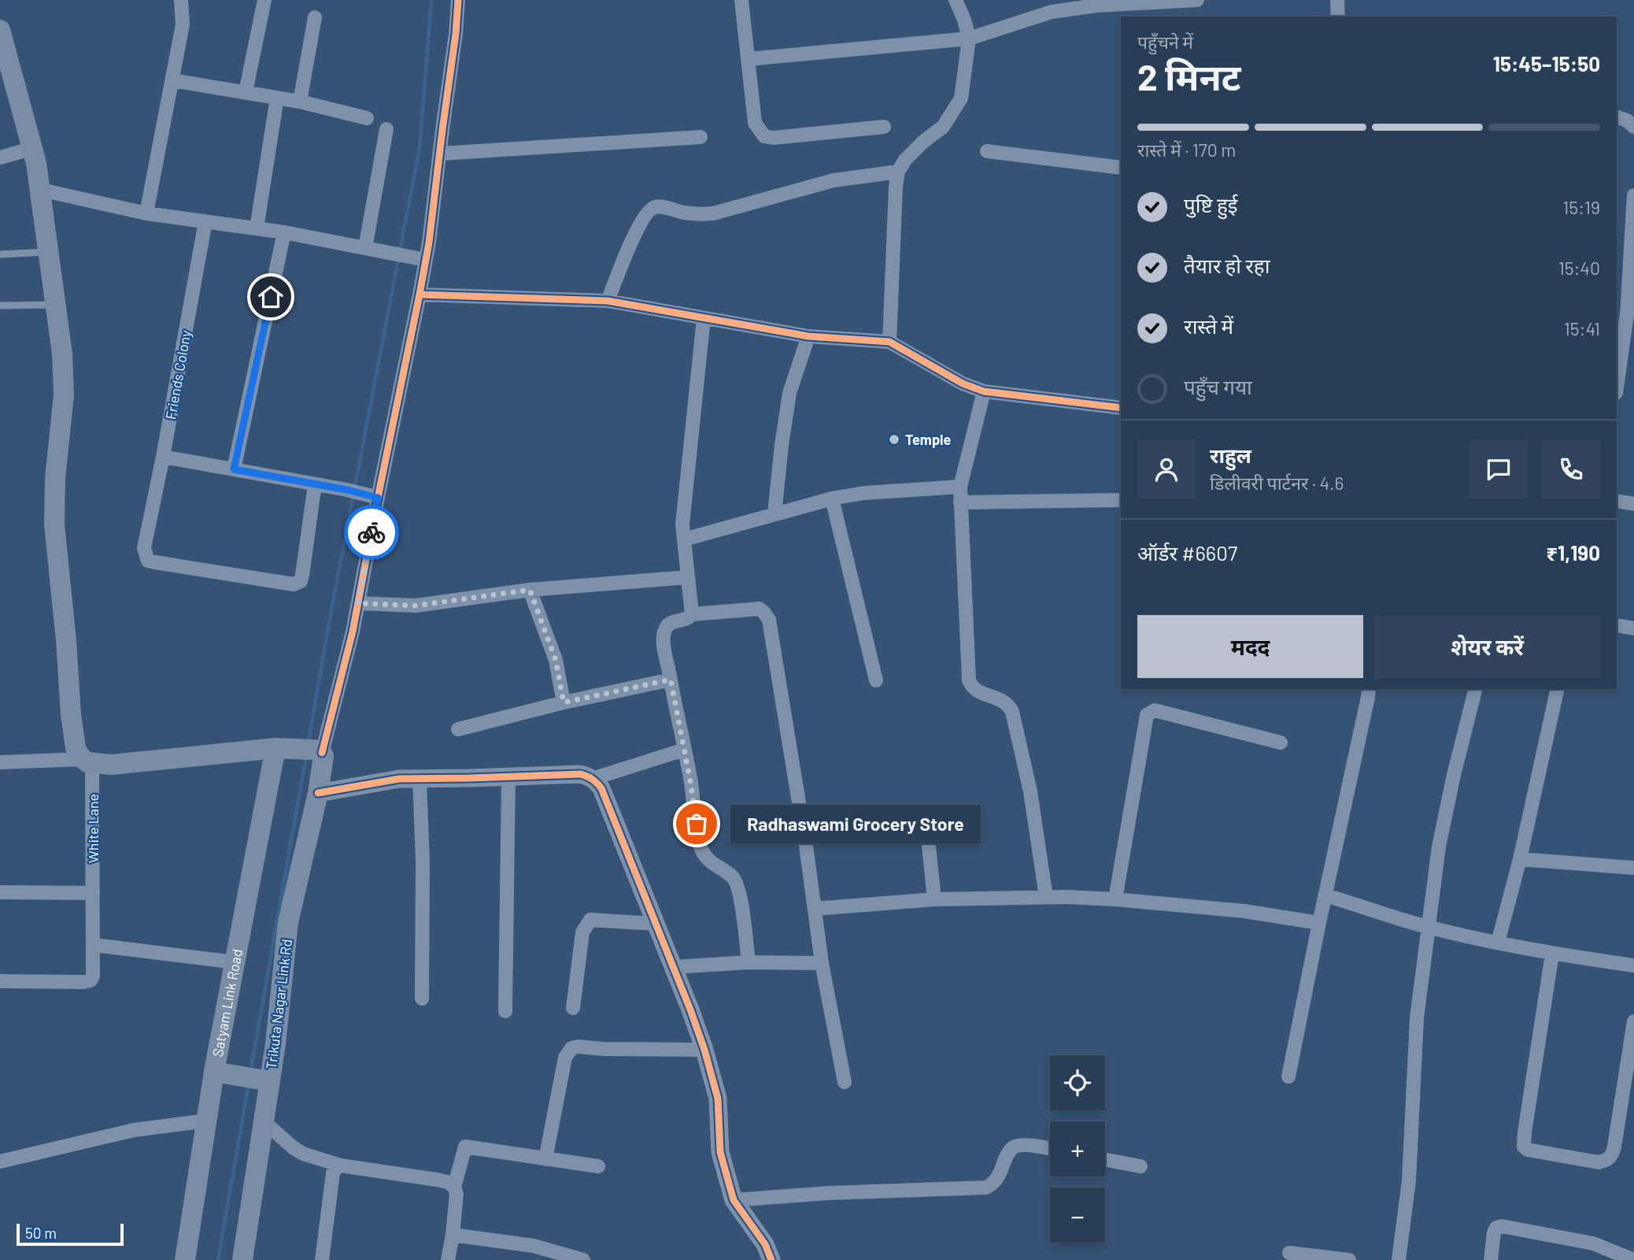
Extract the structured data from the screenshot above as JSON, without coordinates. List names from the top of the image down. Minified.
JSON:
{"streets":{"main road":["Satyam Link Road","Trikuta Nagar Link Rd"],"street":["Friends Colony","White Lane"]},"places":["Temple","Radhaswami Grocery Store"],"scale_bar":"50 m","page":{"heading":["2 मिनट","पहुँचने में","15:45–15:50"],"panel":["राहुल","डिलीवरी पार्टनर · 4.6","ऑर्डर #6607","₹1,190"],"bar":"रास्ते में · 170 m","list":[["पुष्टि हुई","15:19"],["तैयार हो रहा","15:40"],["रास्ते में","15:41"],"पहुँच गया"],"buttons":["मदद","शेयर करें"],"bubble":"Radhaswami Grocery Store","map_buttons":["+","−"],"scale":"50 m"}}
